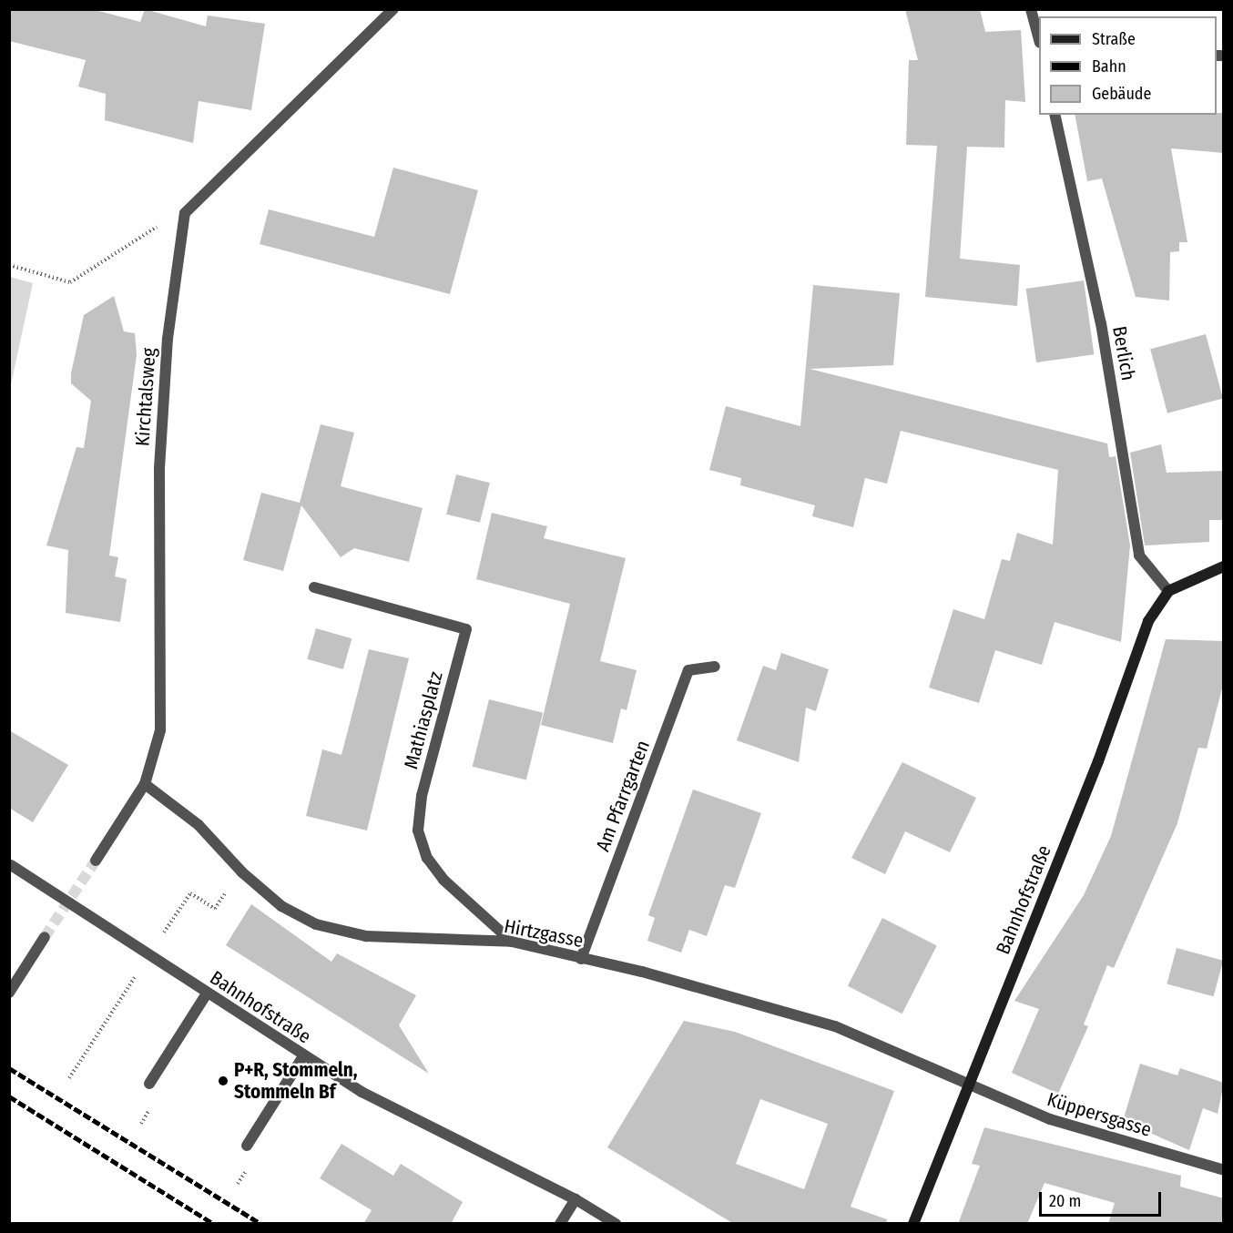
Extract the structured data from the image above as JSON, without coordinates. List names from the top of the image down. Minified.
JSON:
{"streets":{"street":["Berlich","Kirchtalsweg","Mathiasplatz","Am Pfarrgarten","Bahnhofstraße","Hirtzgasse","Küppersgasse"]},"crossings":[["Berlich","Bahnhofstraße"],["Kirchtalsweg","Hirtzgasse"],["Mathiasplatz","Hirtzgasse"],["Am Pfarrgarten","Hirtzgasse"],["Bahnhofstraße","Hirtzgasse"],["Bahnhofstraße","Küppersgasse"],["Hirtzgasse","Küppersgasse"]],"places":["P+R, Stommeln, Stommeln Bf"],"legend":["Straße","Bahn","Gebäude"],"scale_bar":"20 m"}
